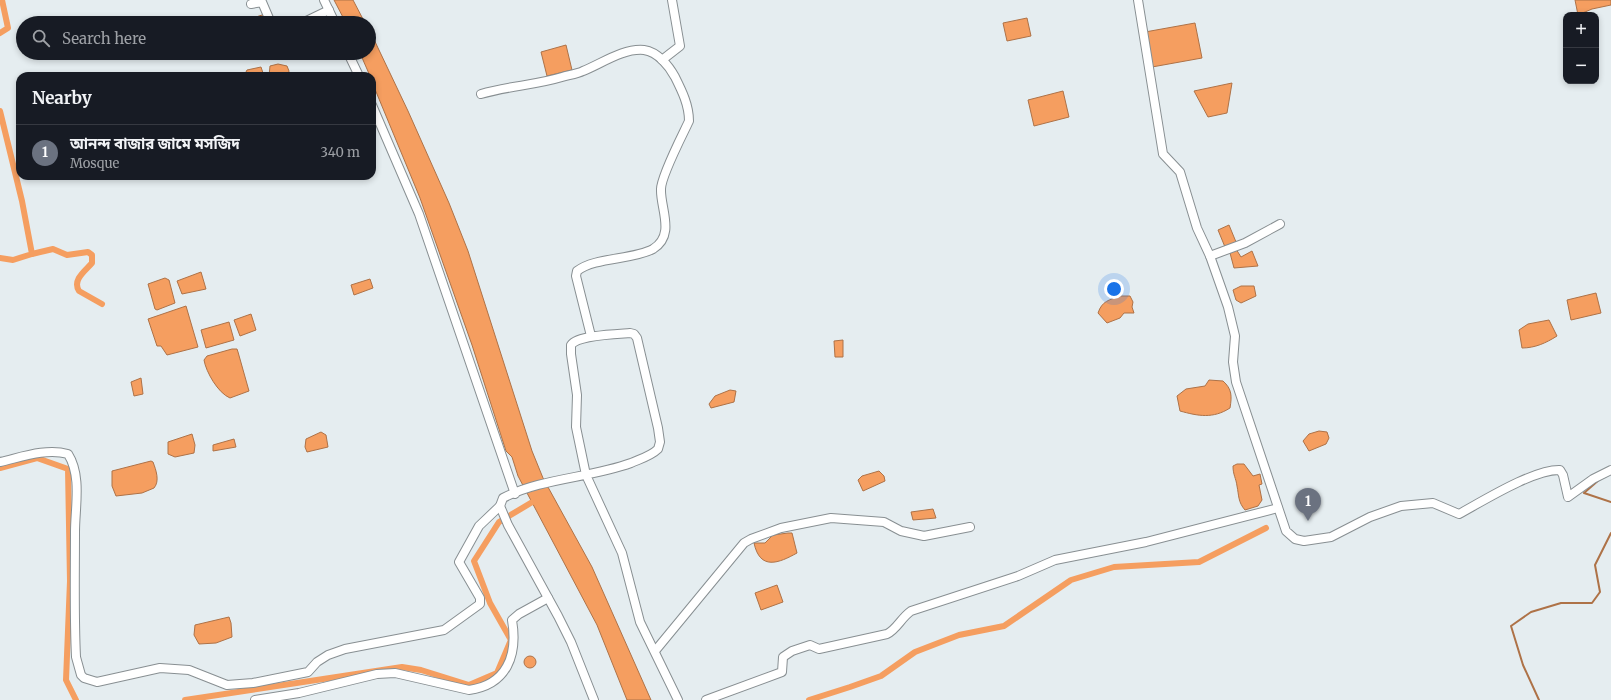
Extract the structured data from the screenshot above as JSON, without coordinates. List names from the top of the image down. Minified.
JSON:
{"page":{"map_buttons":["+","−"],"search":"Search here","heading":"Nearby","list":[{"mark":"1","name":"আনন্দ বাজার জামে মসজিদ","note":"Mosque","value":"340 m"}],"pins":"1"}}
